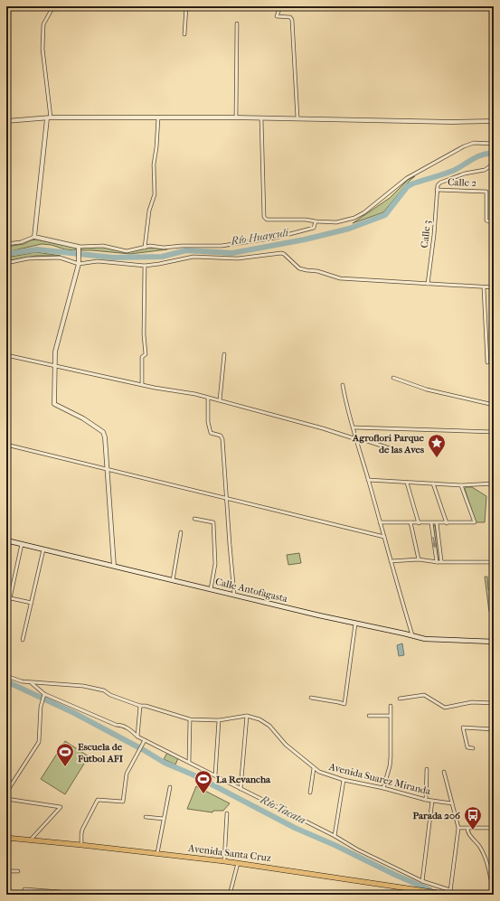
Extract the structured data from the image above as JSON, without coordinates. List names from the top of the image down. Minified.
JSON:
{"streets":{"main road":["Calle Antofagasta","Avenida Santa Cruz"],"street":["Calle 2","Calle 3","Avenida Suarez Miranda"]},"crossings":[["Calle 2","Calle 3"]],"water":["Río Huayculi","Río Tacata"],"places":{"place":["Agroflori Parque de las Aves"],"sports":["Escuela de Futbol AFI","La Revancha"],"bus stop":["Parada 206"]}}
